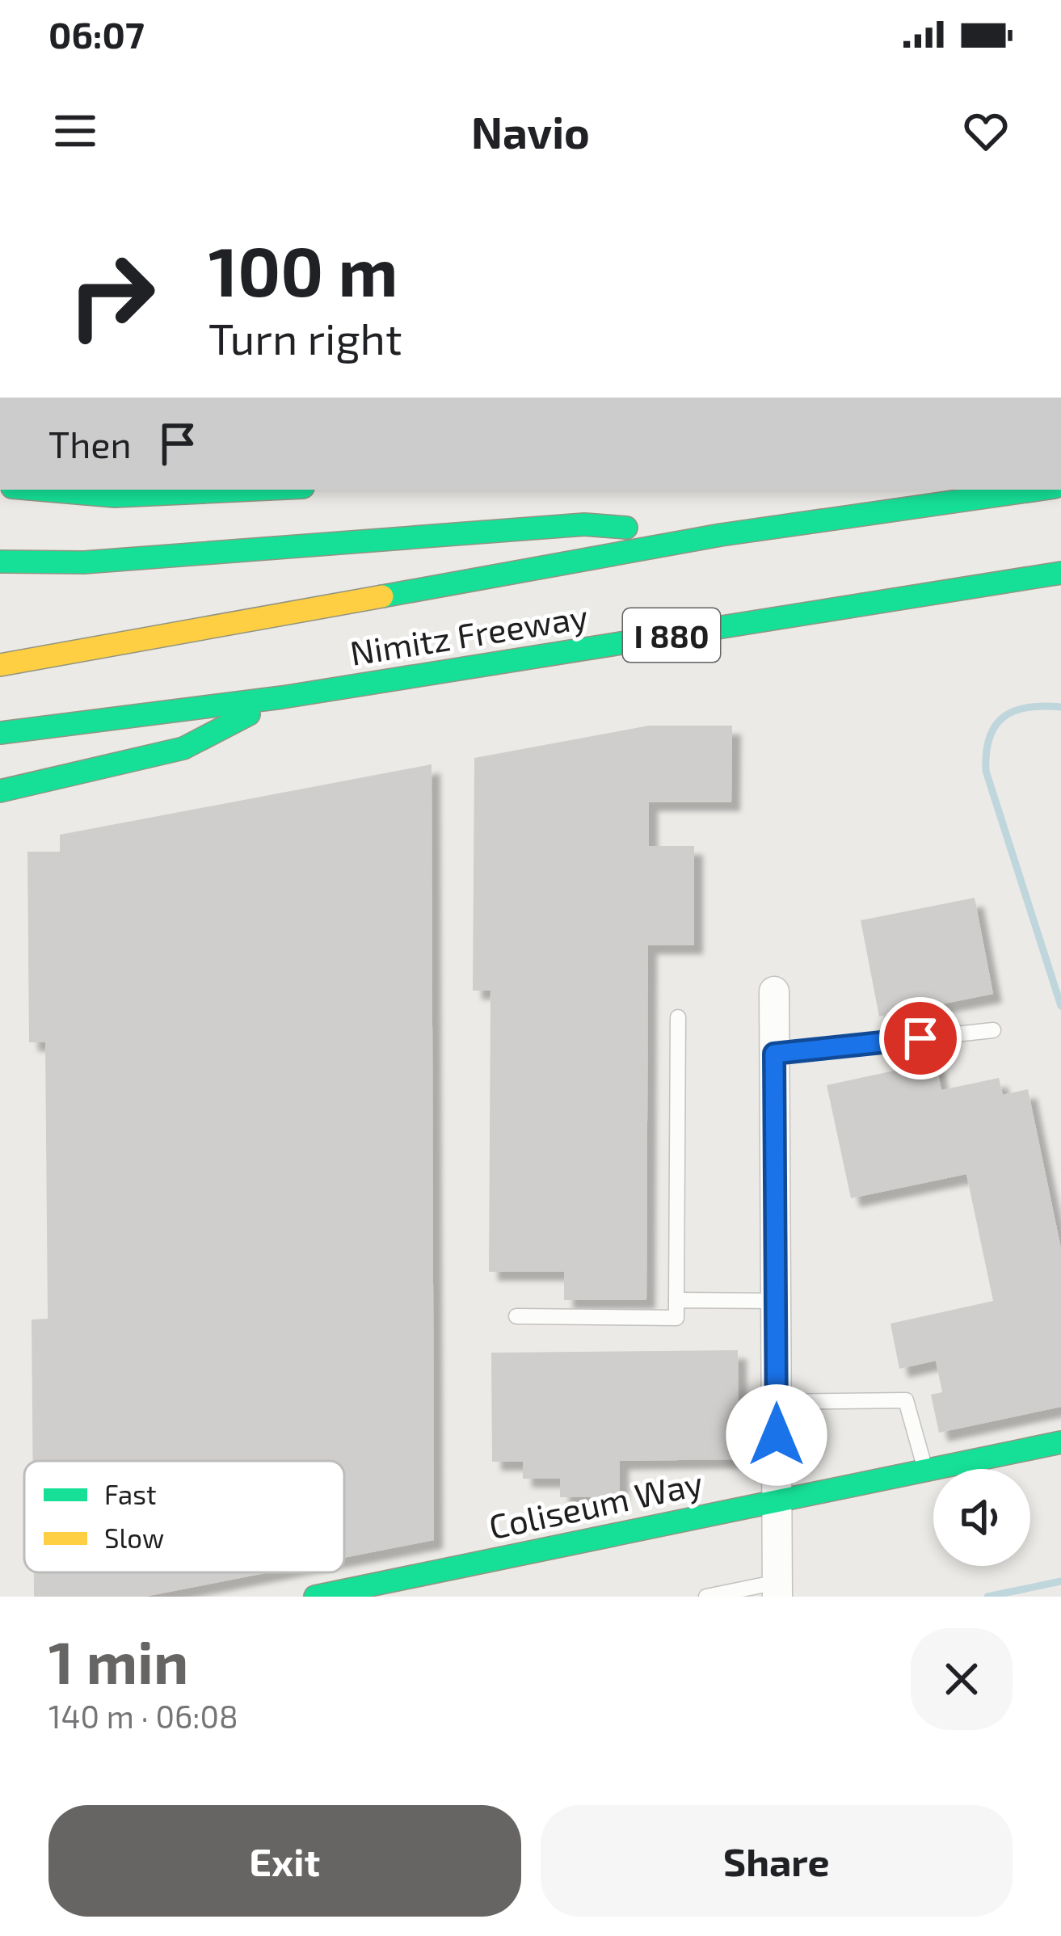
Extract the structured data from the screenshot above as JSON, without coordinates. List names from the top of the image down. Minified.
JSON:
{"streets":{"main road":["Nimitz Freeway","I 880","Coliseum Way"]},"legend":["Fast","Slow"],"page":{"status":"06:07","header":"Navio","turn":["100 m","Turn right"],"then":"Then","heading":["1 min","140 m · 06:08"],"buttons":["Exit","Share"]}}
